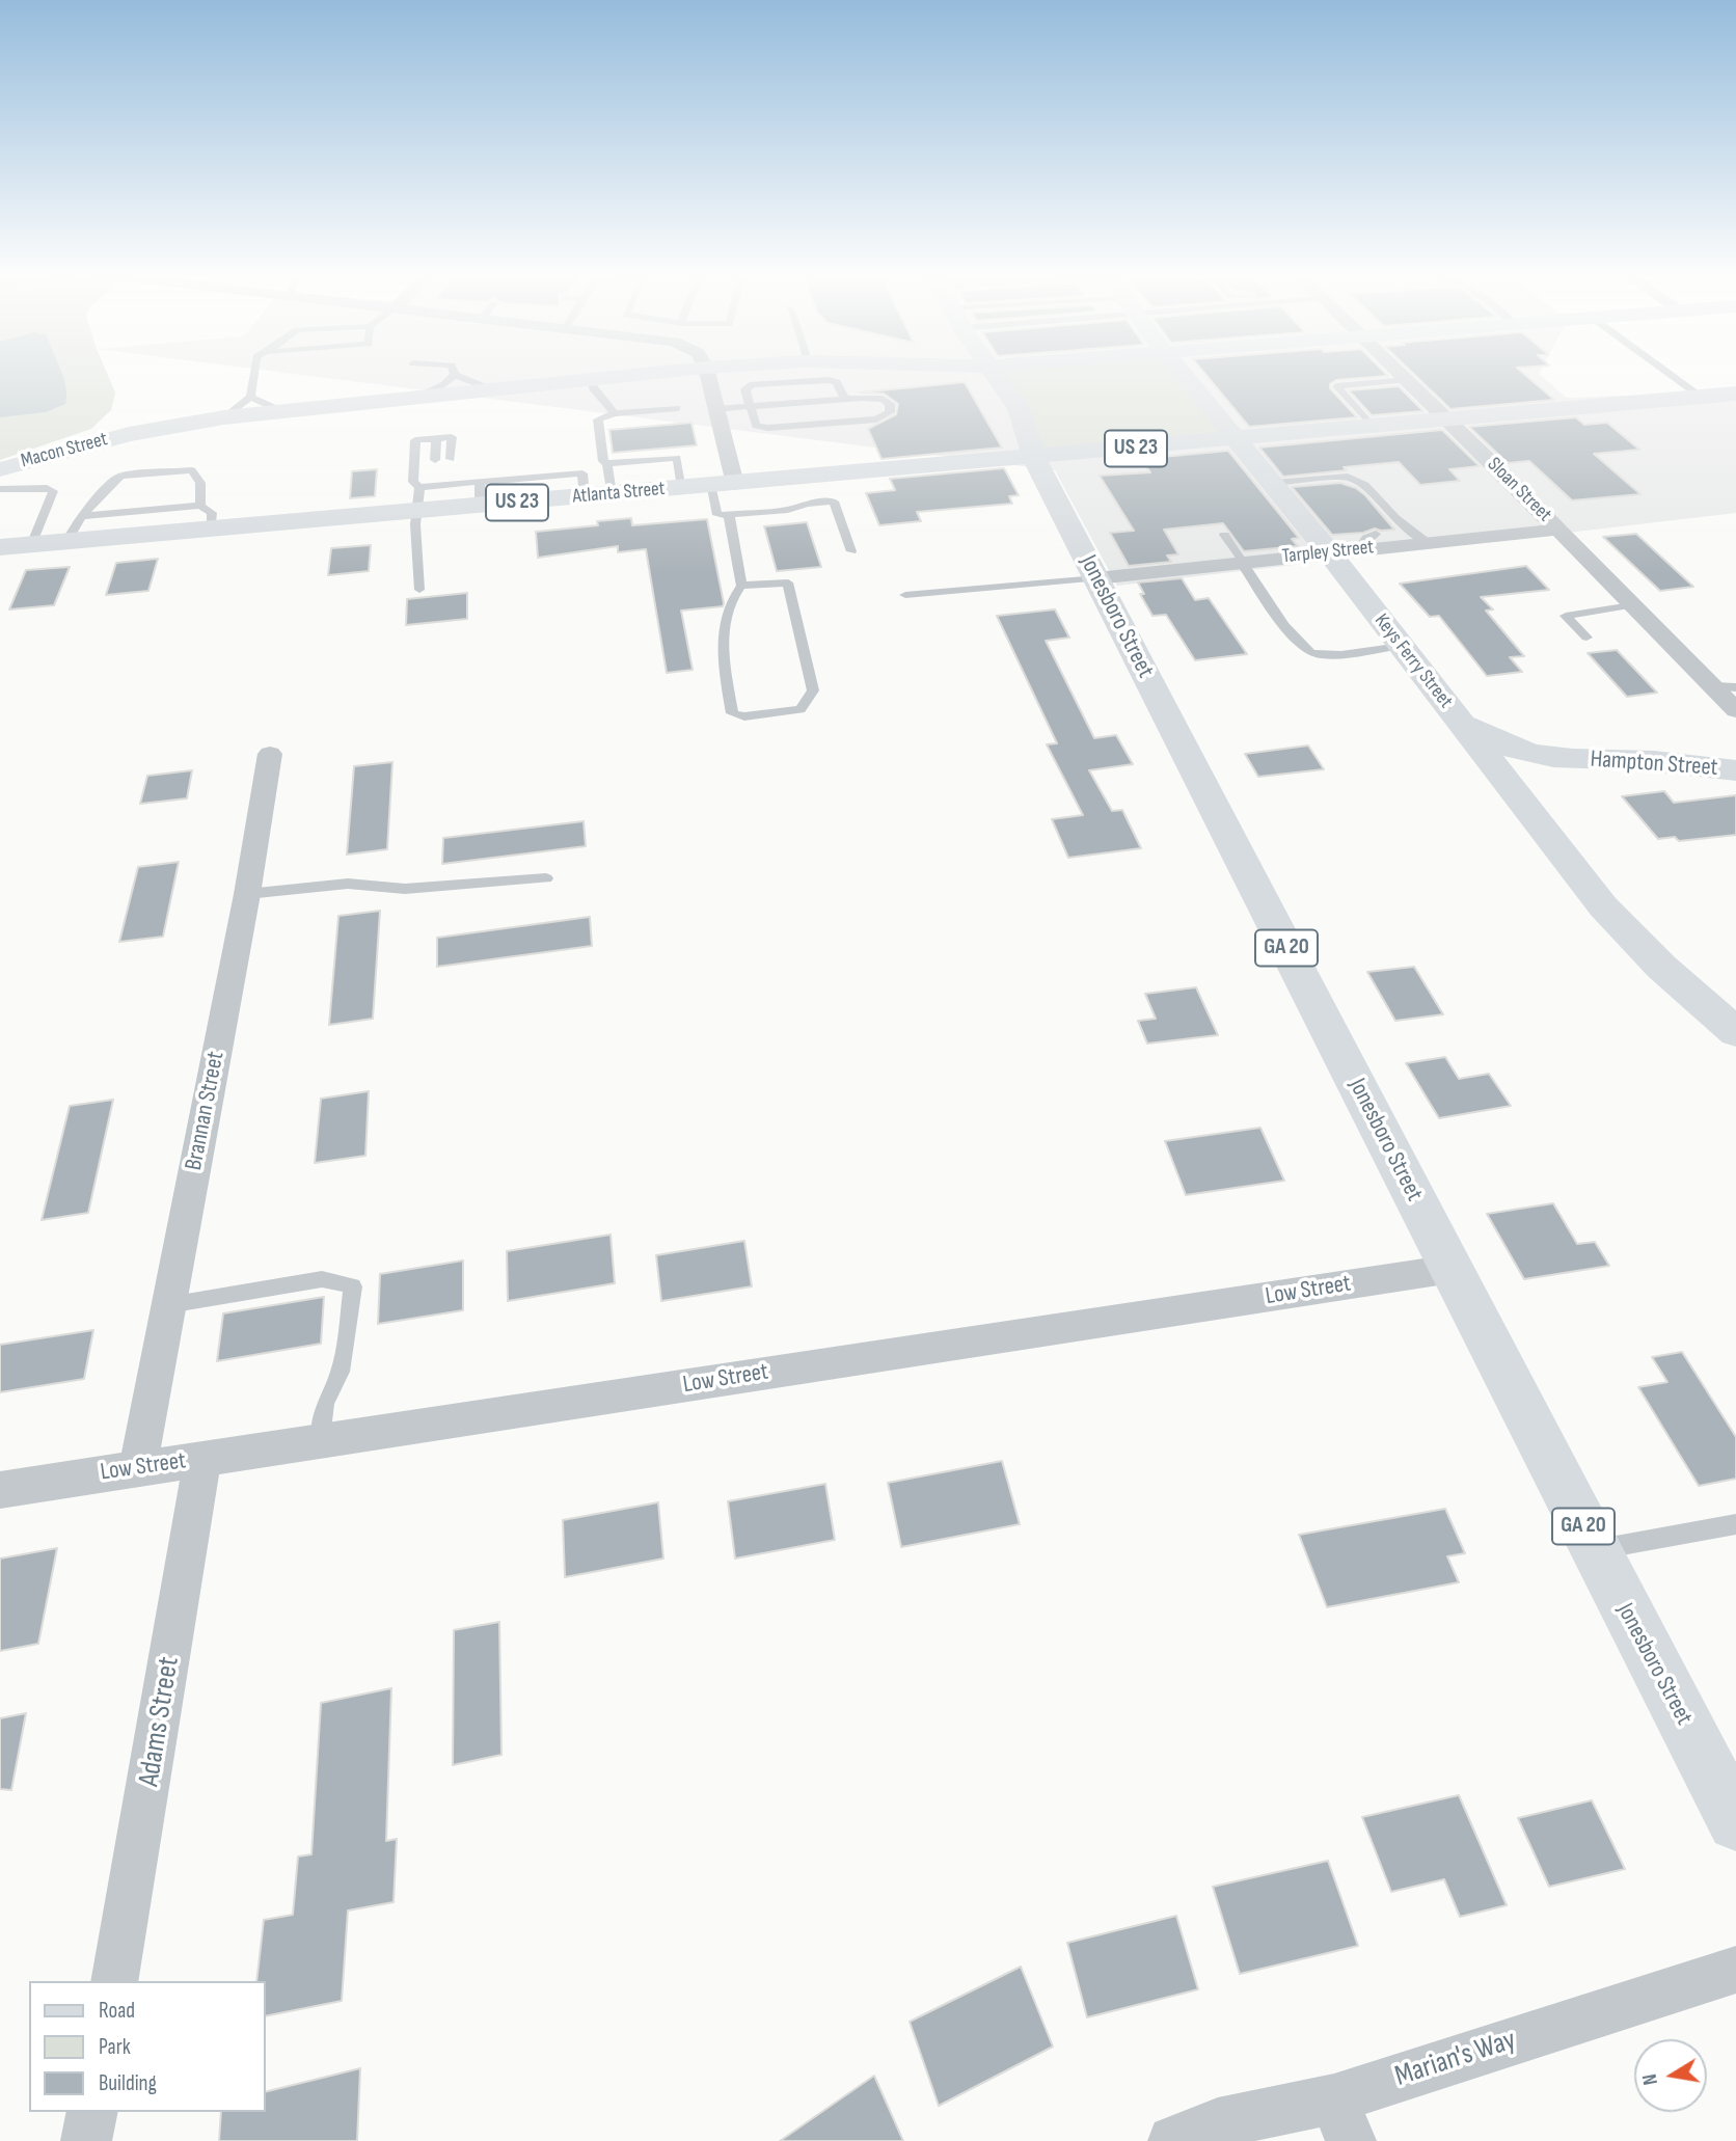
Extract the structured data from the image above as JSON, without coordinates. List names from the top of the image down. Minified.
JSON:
{"streets":{"main road":["US 23","Macon Street","Atlanta Street","Jonesboro Street","Keys Ferry Street","Hampton Street","GA 20"],"street":["Sloan Street","Tarpley Street","Brannan Street","Low Street","Adams Street","Marian's Way"]},"crossings":[["US 23","Sloan Street"],["US 23","Atlanta Street"],["US 23","Keys Ferry Street"],["Sloan Street","Tarpley Street"],["Atlanta Street","Jonesboro Street"],["Atlanta Street","Keys Ferry Street"],["Atlanta Street","GA 20"],["Tarpley Street","Jonesboro Street"],["Tarpley Street","Keys Ferry Street"],["Jonesboro Street","GA 20"],["Jonesboro Street","Low Street"],["Keys Ferry Street","Hampton Street"],["Brannan Street","Low Street"],["Low Street","Adams Street"]],"legend":["Road","Park","Building"],"north":"left"}
